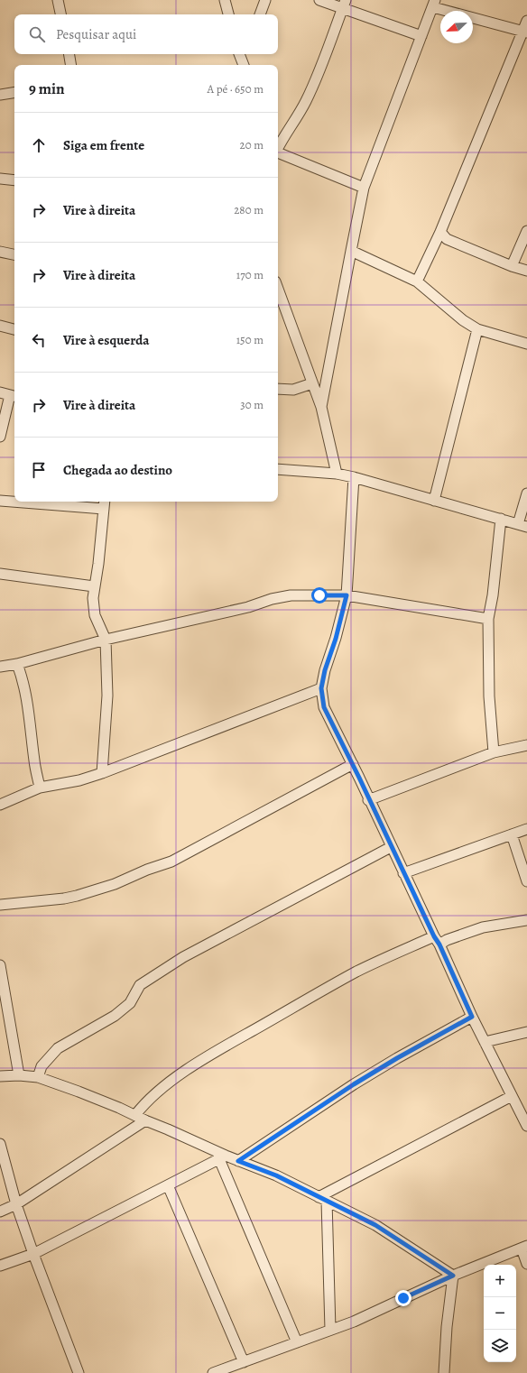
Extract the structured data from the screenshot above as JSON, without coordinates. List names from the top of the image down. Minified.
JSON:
{"north":"bottom left","page":{"search":"Pesquisar aqui","heading":["9 min","A pé · 650 m"],"list":[["Siga em frente","20 m"],["Vire à direita","280 m"],["Vire à direita","170 m"],["Vire à esquerda","150 m"],["Vire à direita","30 m"],"Chegada ao destino"],"map_buttons":["+","−"]}}
